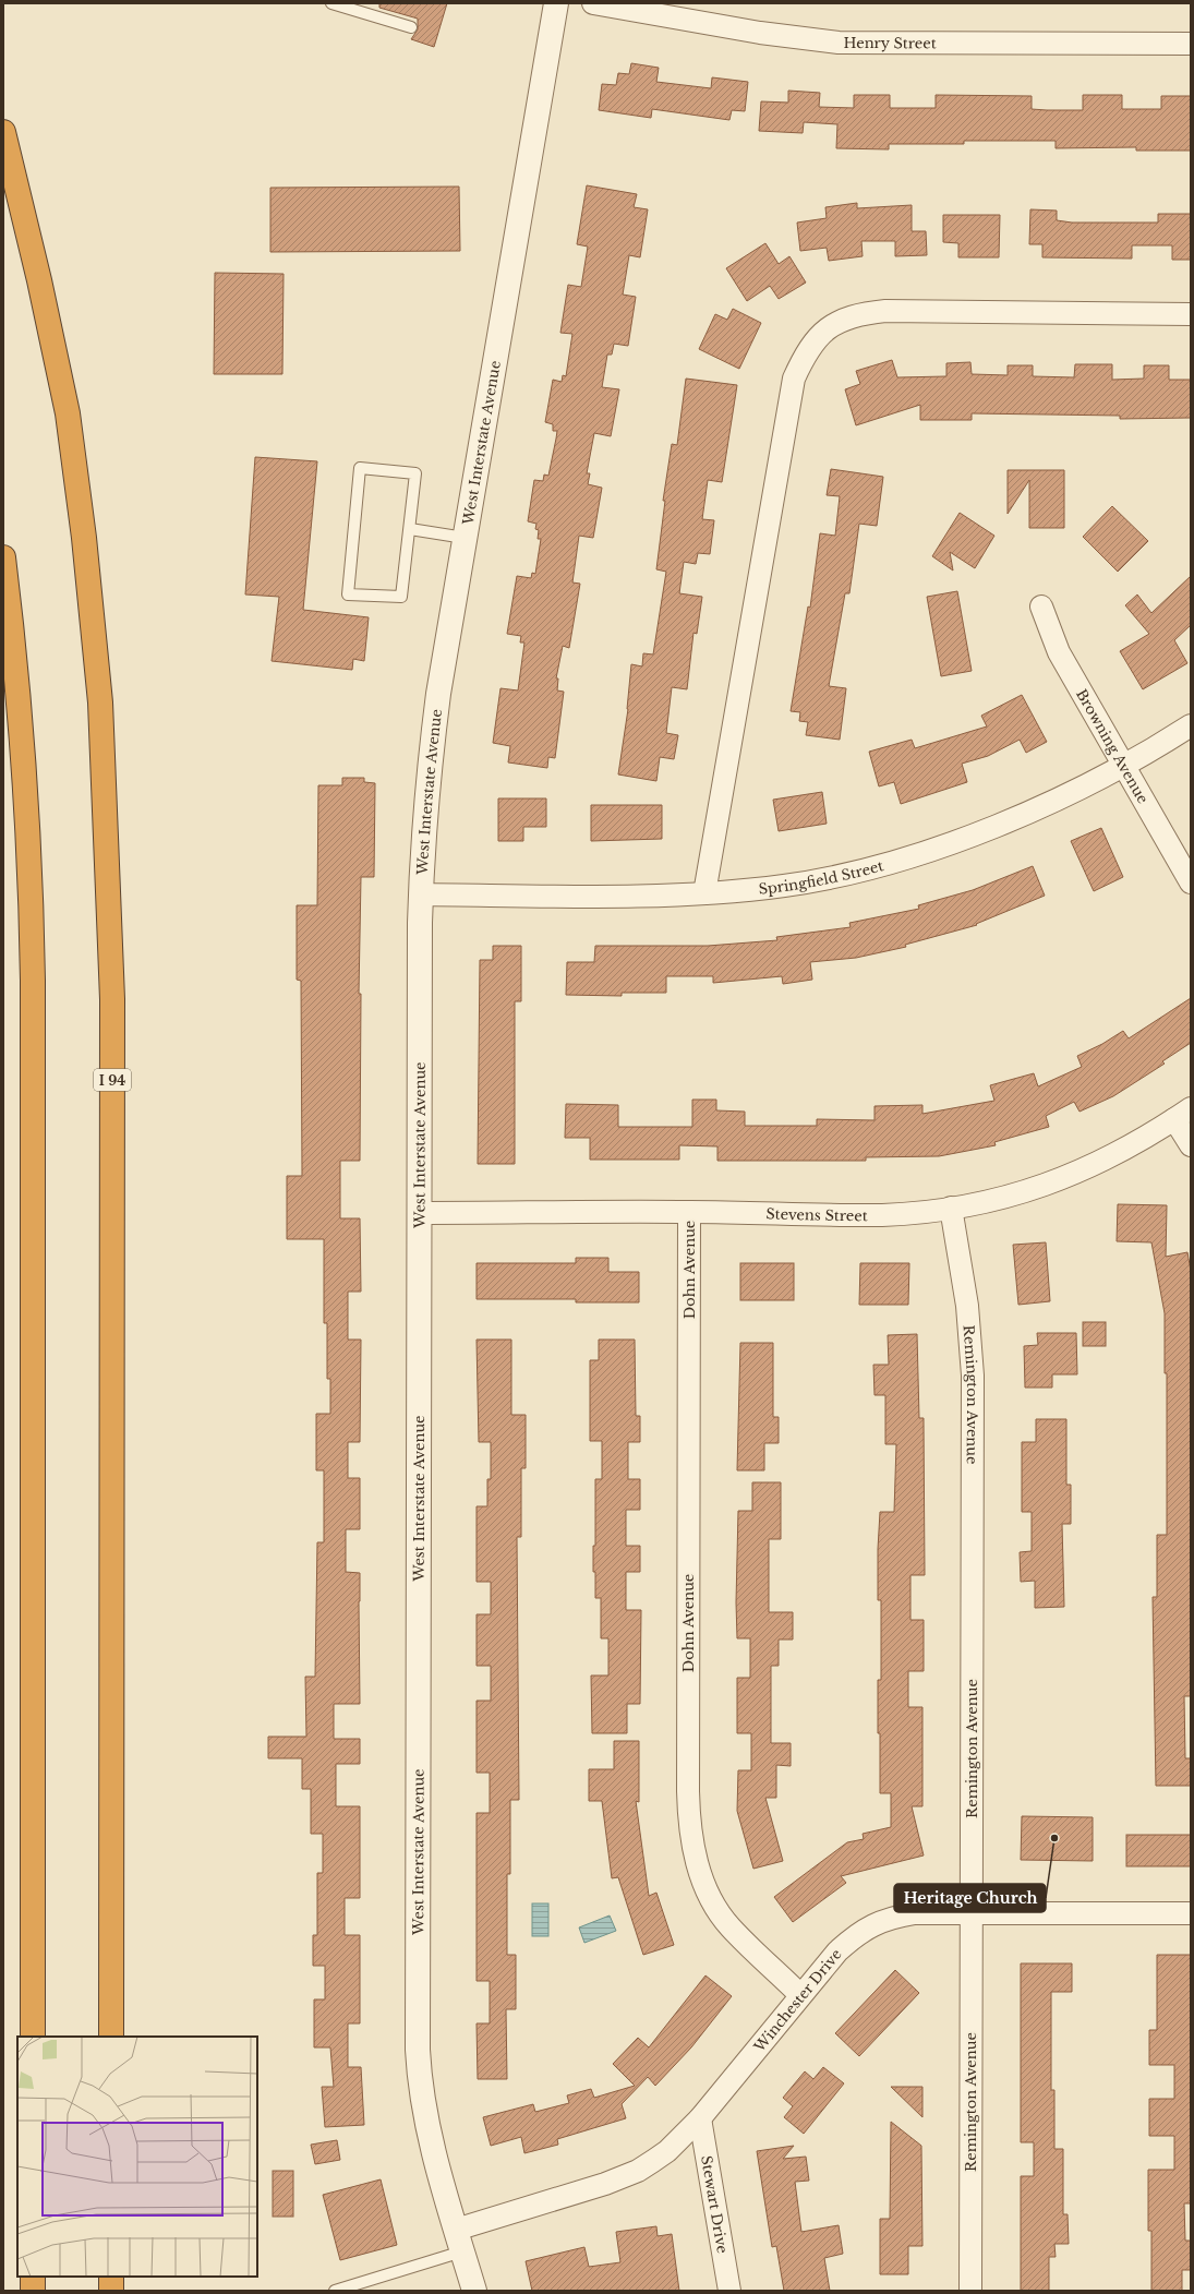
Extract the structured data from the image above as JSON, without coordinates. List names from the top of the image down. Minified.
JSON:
{"streets":{"highway":["I 94"],"street":["Henry Street","West Interstate Avenue","Browning Avenue","Springfield Street","Stevens Street","Dohn Avenue","Remington Avenue","Winchester Drive","Stewart Drive"]},"crossings":[["West Interstate Avenue","Springfield Street"],["West Interstate Avenue","Stevens Street"],["West Interstate Avenue","Winchester Drive"],["Browning Avenue","Springfield Street"],["Stevens Street","Dohn Avenue"],["Stevens Street","Remington Avenue"],["Dohn Avenue","Winchester Drive"],["Remington Avenue","Winchester Drive"],["Winchester Drive","Stewart Drive"]],"places":["Heritage Church"]}
